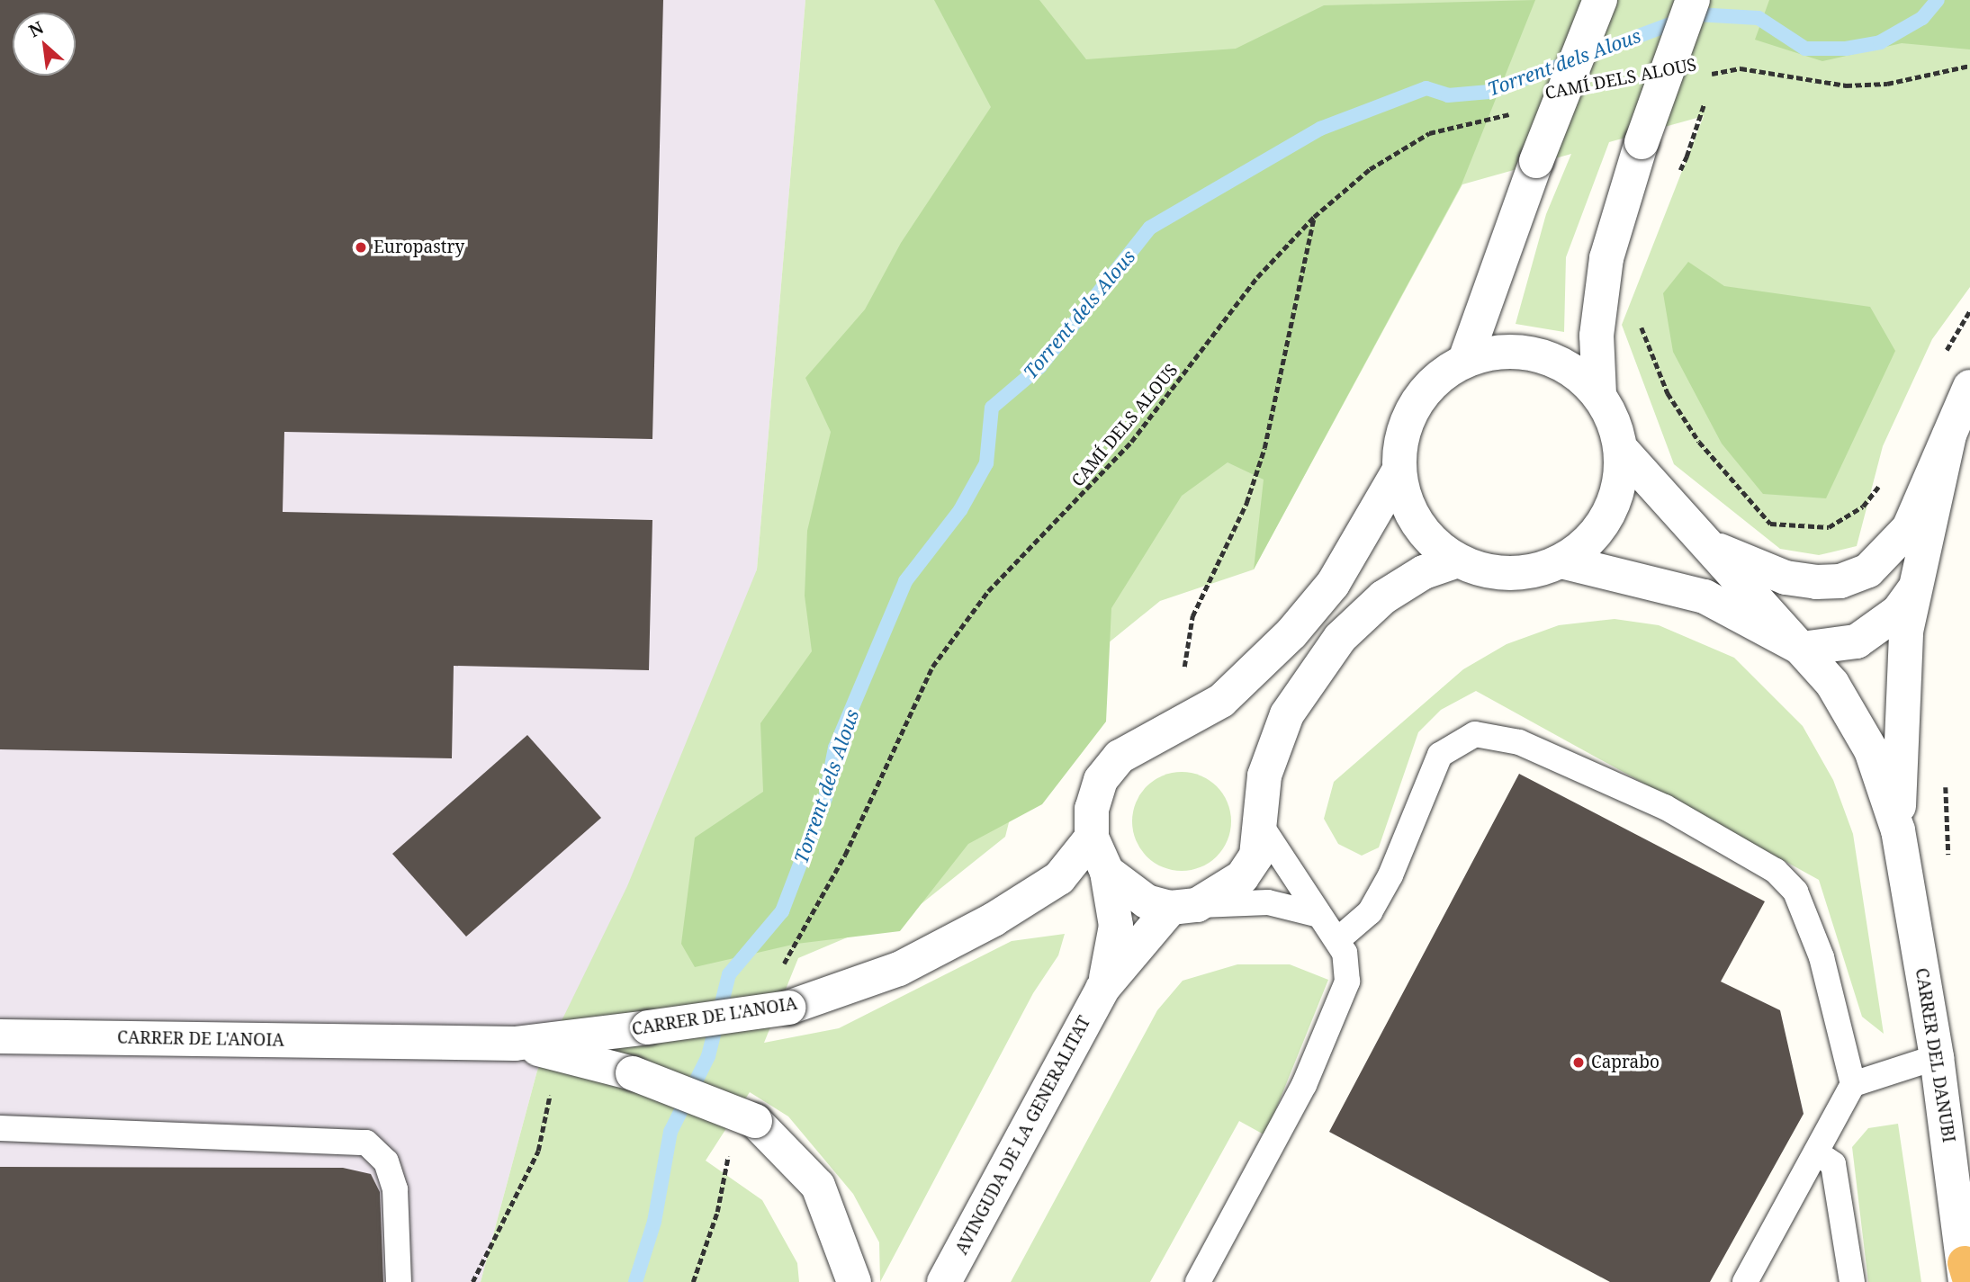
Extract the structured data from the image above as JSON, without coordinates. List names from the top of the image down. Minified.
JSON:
{"streets":{"street":["CARRER DE L'ANOIA","CARRER DEL DANUBI","AVINGUDA DE LA GENERALITAT"],"path":["CAMÍ DELS ALOUS"]},"crossings":[["CARRER DE L'ANOIA","AVINGUDA DE LA GENERALITAT"],["CARRER DEL DANUBI","AVINGUDA DE LA GENERALITAT"]],"water":["Torrent dels Alous"],"places":["Europastry","Caprabo"],"north":"top left"}
